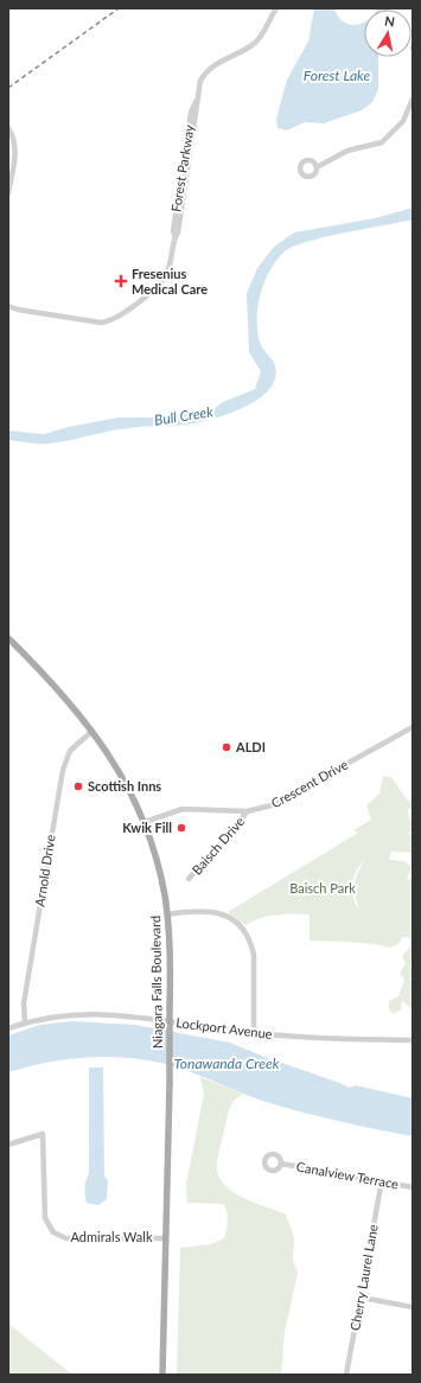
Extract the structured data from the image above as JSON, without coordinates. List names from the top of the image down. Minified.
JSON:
{"streets":{"main road":["Niagara Falls Boulevard"],"street":["Forest Parkway","Crescent Drive","Baisch Drive","Arnold Drive","Lockport Avenue","Canalview Terrace","Admirals Walk","Cherry Laurel Lane"]},"crossings":[["Crescent Drive","Baisch Drive"],["Crescent Drive","Niagara Falls Boulevard"],["Arnold Drive","Niagara Falls Boulevard"],["Arnold Drive","Lockport Avenue"],["Niagara Falls Boulevard","Admirals Walk"],["Canalview Terrace","Cherry Laurel Lane"]],"water":["Forest Lake","Bull Creek","Tonawanda Creek"],"parks":["Baisch Park"],"places":{"health":["Fresenius Medical Care"],"other":["ALDI","Scottish Inns","Kwik Fill"]},"north":"top"}
